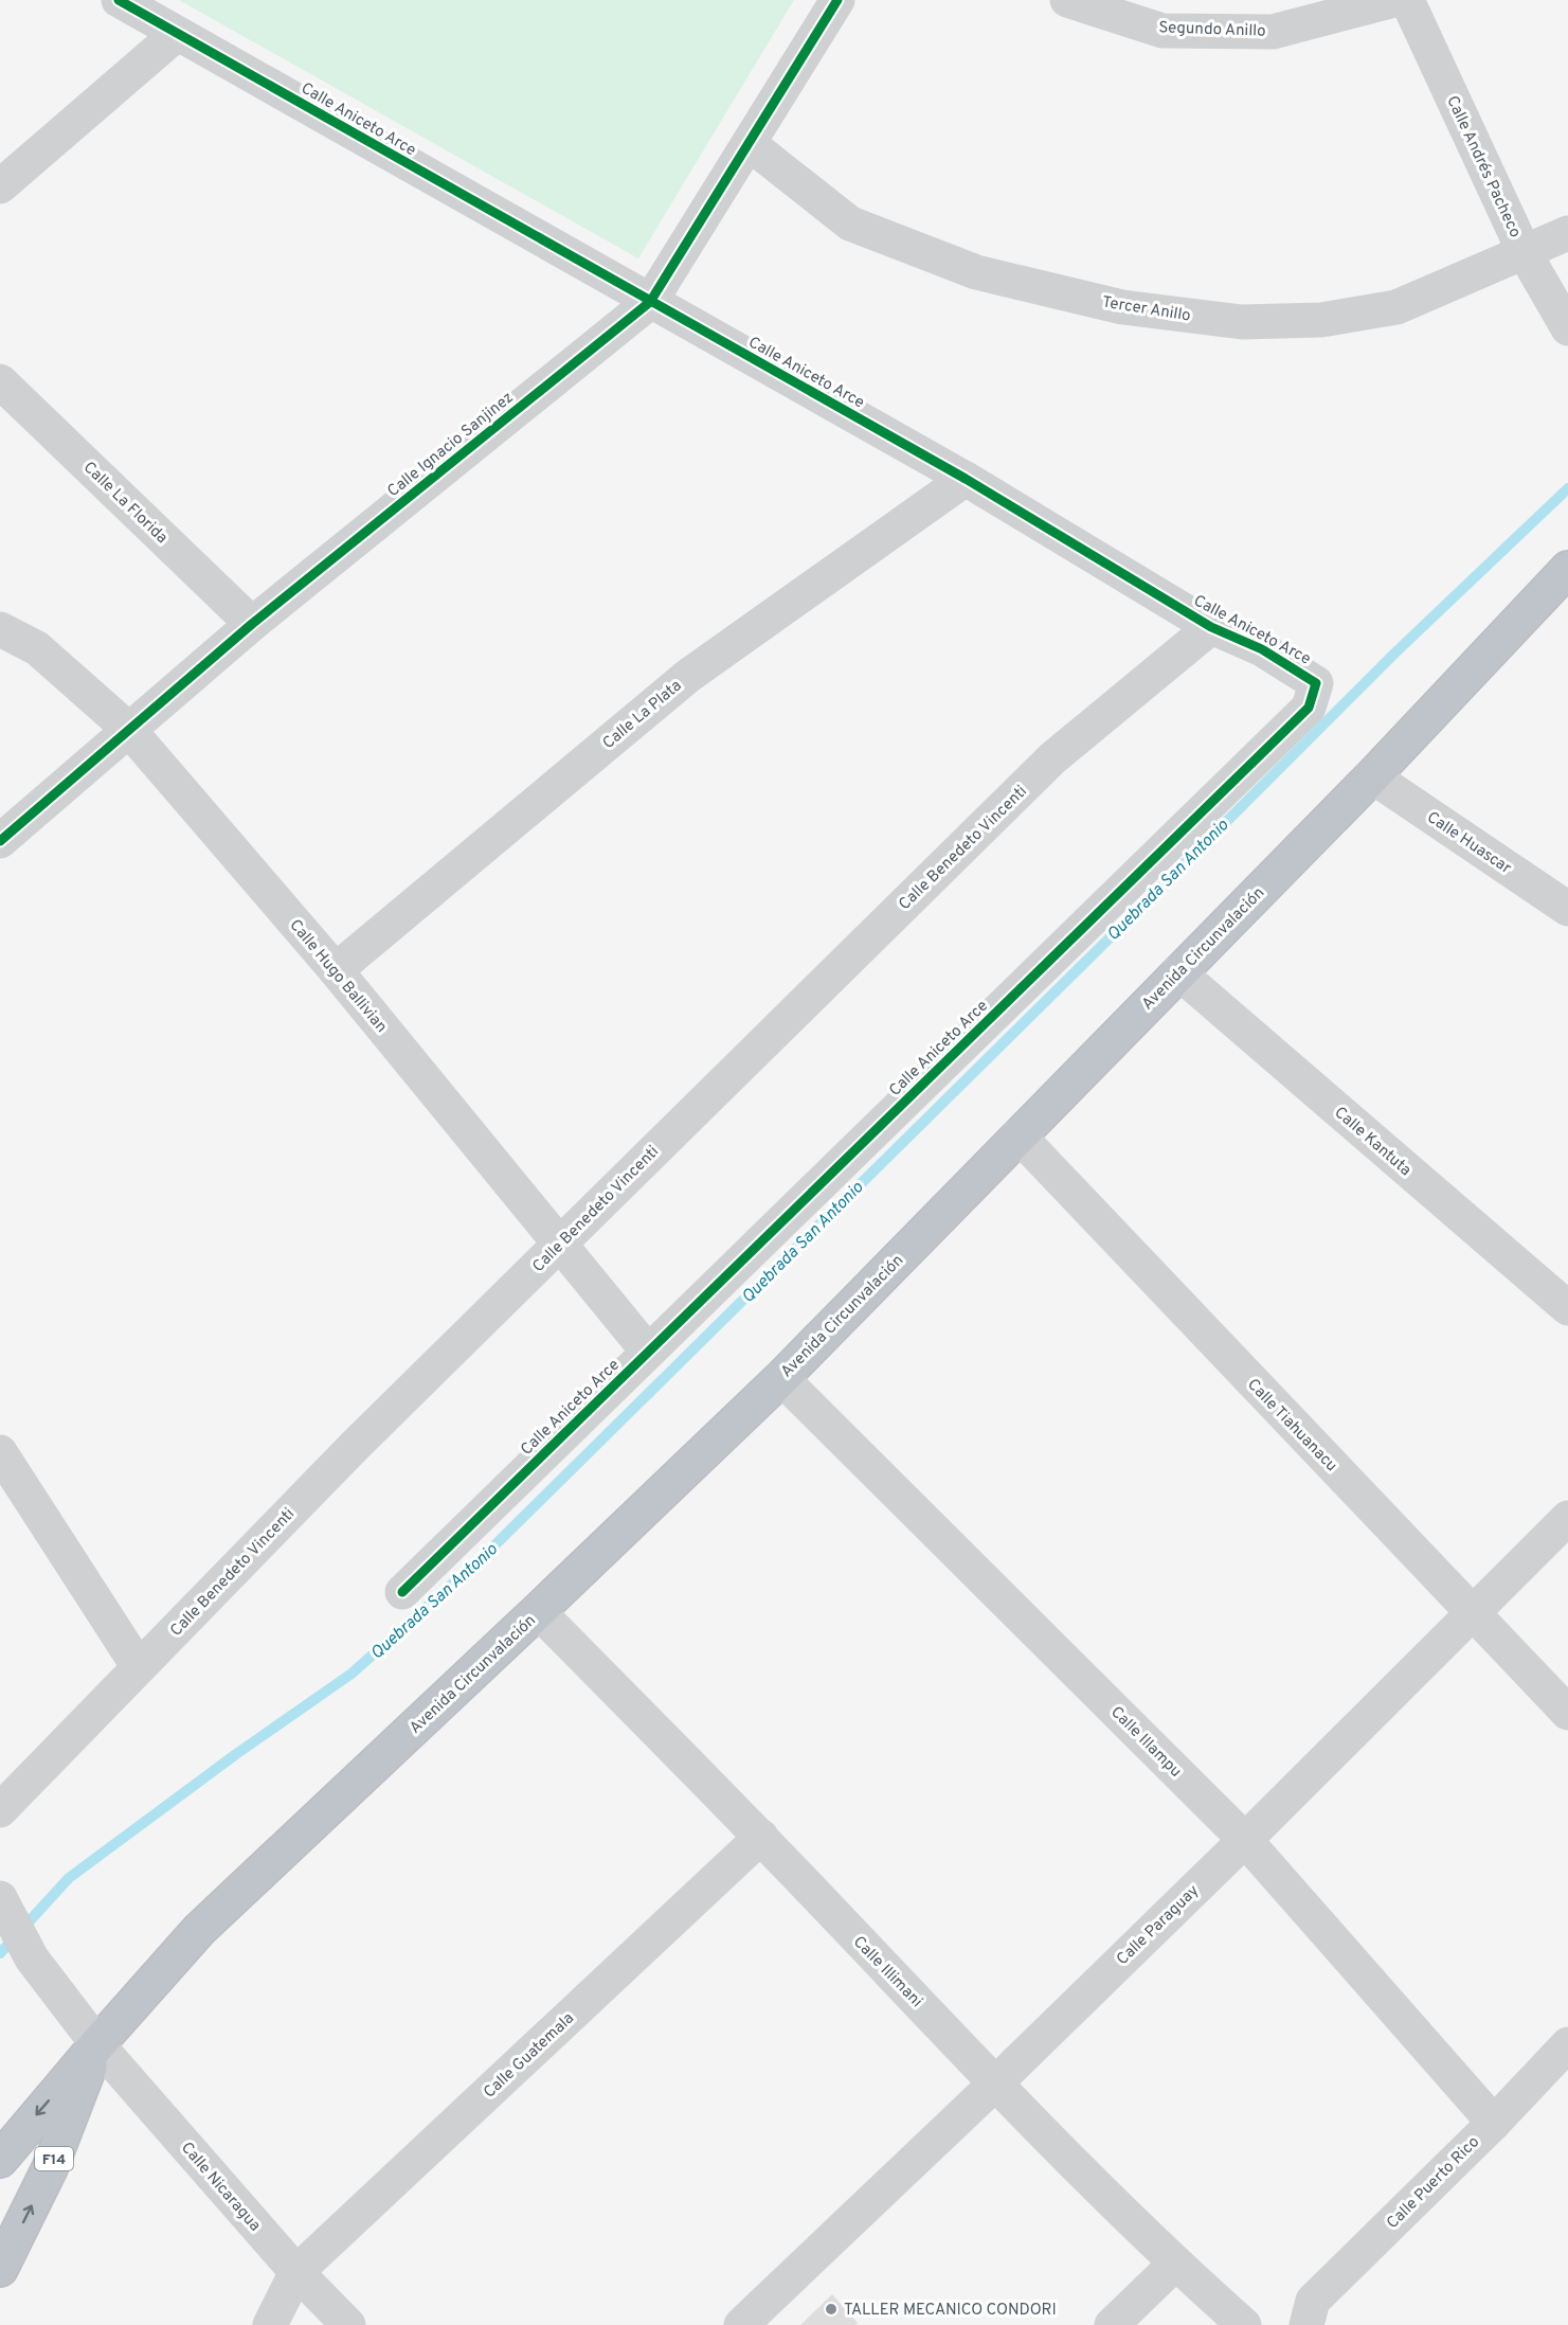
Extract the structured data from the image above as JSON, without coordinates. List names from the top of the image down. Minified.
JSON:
{"streets":{"highway":["Avenida Circunvalación","F14"],"street":["Segundo Anillo","Calle Aniceto Arce","Calle Andrés Pacheco","Tercer Anillo","Calle Ignacio Sanjinez","Calle La Florida","Calle La Plata","Calle Huascar","Calle Benedeto Vincenti","Calle Hugo Ballivian","Calle Kantuta","Calle Tiahuanacu","Calle Illampu","Calle Paraguay","Calle Illimani","Calle Guatemala","Calle Puerto Rico","Calle Nicaragua"]},"crossings":[["Calle Aniceto Arce","Calle Ignacio Sanjinez"],["Calle Aniceto Arce","Calle La Plata"],["Calle Aniceto Arce","Calle Benedeto Vincenti"],["Calle Aniceto Arce","Calle Hugo Ballivian"],["Calle Andrés Pacheco","Tercer Anillo"],["Tercer Anillo","Calle Ignacio Sanjinez"],["Calle Ignacio Sanjinez","Calle La Florida"],["Calle Ignacio Sanjinez","Calle Hugo Ballivian"],["Calle La Plata","Calle Hugo Ballivian"],["Calle Huascar","Avenida Circunvalación"],["Calle Benedeto Vincenti","Calle Hugo Ballivian"],["Avenida Circunvalación","Calle Kantuta"],["Avenida Circunvalación","Calle Tiahuanacu"],["Avenida Circunvalación","Calle Illampu"],["Avenida Circunvalación","Calle Illimani"],["Avenida Circunvalación","F14"],["Avenida Circunvalación","Calle Nicaragua"],["Calle Tiahuanacu","Calle Paraguay"],["Calle Illampu","Calle Paraguay"],["Calle Illampu","Calle Puerto Rico"],["Calle Paraguay","Calle Illimani"],["Calle Illimani","Calle Guatemala"],["Calle Guatemala","Calle Nicaragua"],["F14","Calle Nicaragua"]],"water":["Quebrada San Antonio"],"places":["TALLER MECANICO CONDORI"]}
